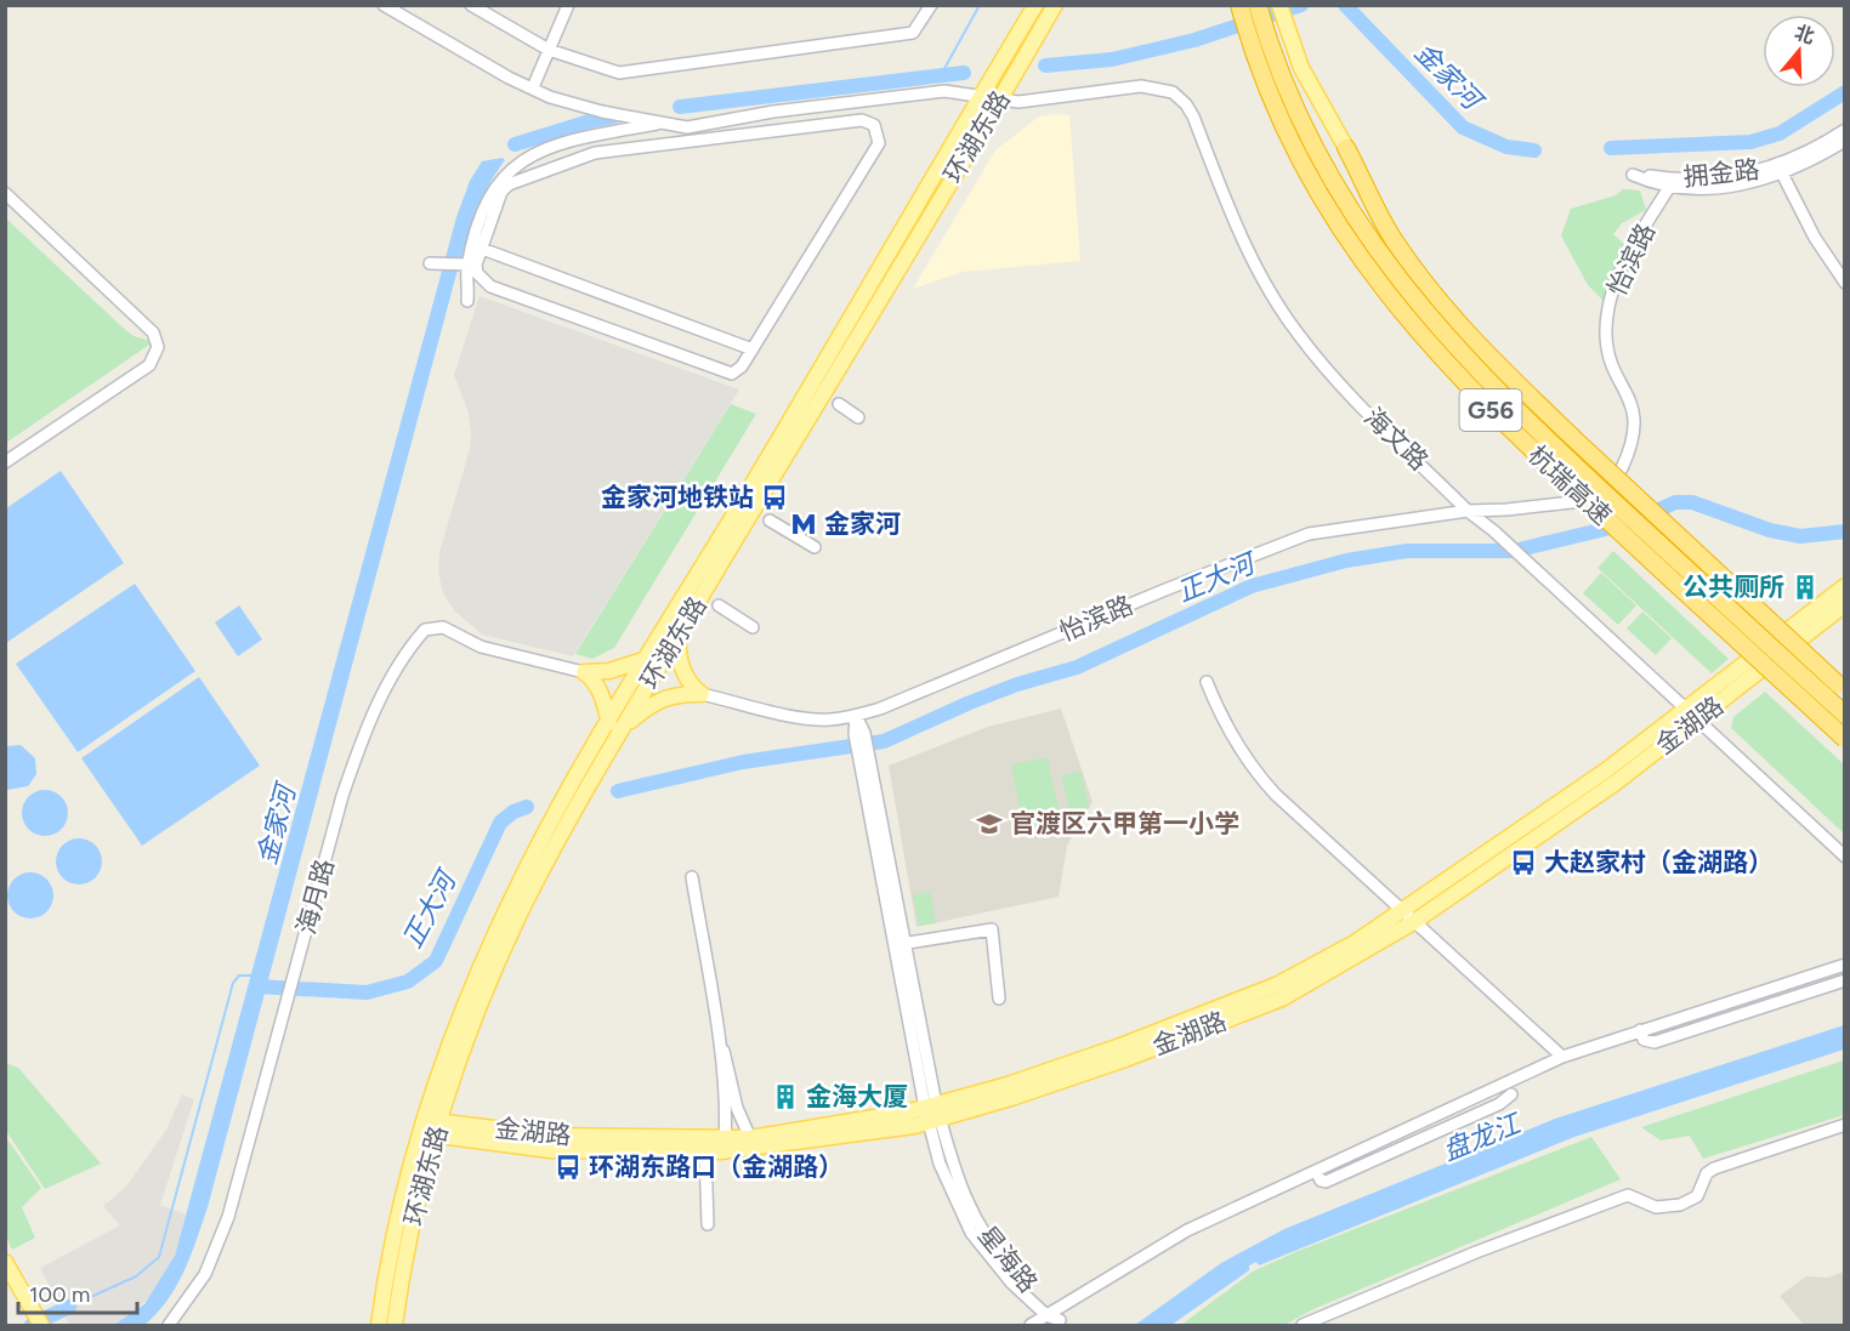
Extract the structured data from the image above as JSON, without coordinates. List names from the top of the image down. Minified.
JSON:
{"streets":{"highway":["G56","杭瑞高速"],"main road":["环湖东路","金湖路"],"street":["拥金路","怡滨路","海文路","海月路","星海路"]},"crossings":[["环湖东路","海文路"],["环湖东路","金湖路"],["拥金路","怡滨路"],["怡滨路","海文路"],["怡滨路","星海路"],["海文路","金湖路"],["金湖路","星海路"]],"water":["金家河","正大河","盘龙江"],"places":{"bus stop":["金家河地铁站","大赵家村（金湖路）","环湖东路口（金湖路）"],"metro station":["金家河"],"building":["公共厕所","金海大厦"],"school or university":["官渡区六甲第一小学"]},"scale_bar":"100 m","north":"top"}
